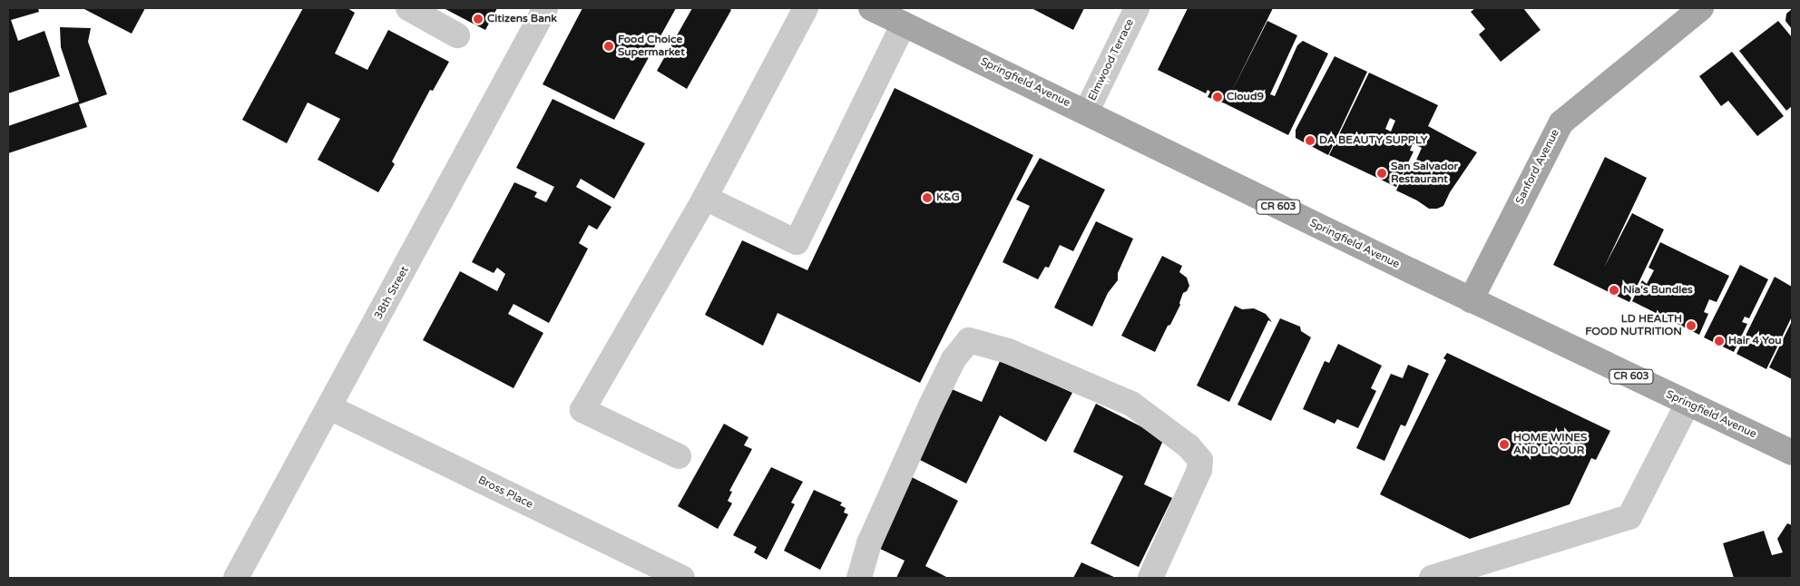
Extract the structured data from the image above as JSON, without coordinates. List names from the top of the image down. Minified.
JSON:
{"streets":{"main road":["Springfield Avenue","Sanford Avenue","CR 603"],"street":["Elmwood Terrace","38th Street","Bross Place"]},"crossings":[["Elmwood Terrace","Springfield Avenue"],["Springfield Avenue","Sanford Avenue"],["38th Street","Bross Place"]],"places":["Citizens Bank","Food Choice Supermarket","Cloud9","DA BEAUTY SUPPLY","San Salvador Restaurant","K&G","Nia's Bundles","LD HEALTH FOOD NUTRITION","Hair 4 You","HOME WINES AND LIQOUR"]}
